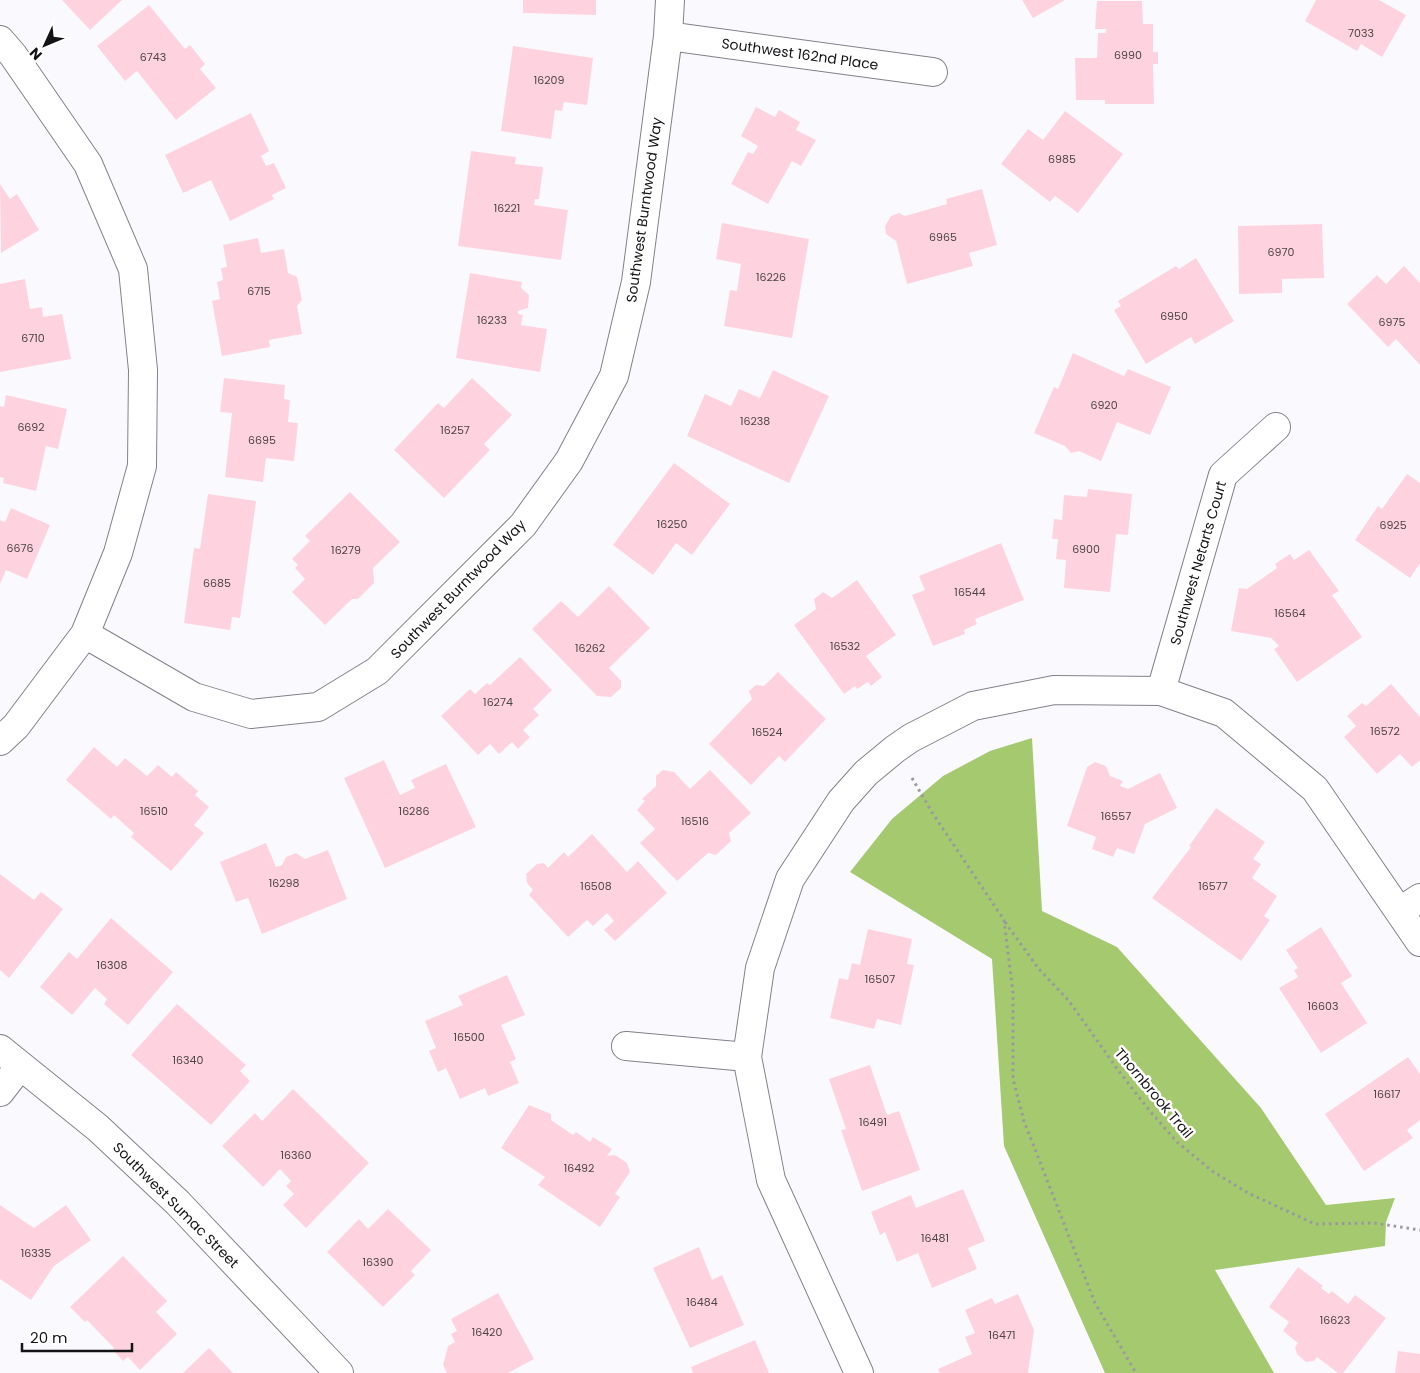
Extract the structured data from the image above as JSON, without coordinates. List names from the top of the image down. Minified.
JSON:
{"streets":{"street":["Southwest 162nd Place","Southwest Burntwood Way","Southwest Netarts Court","Southwest Sumac Street"],"path":["Thornbrook Trail"]},"crossings":[["Southwest 162nd Place","Southwest Burntwood Way"]],"house_numbers":["7033","6990","6743","16209","6985","16221","6965","6970","16226","6715","6950","16233","6975","6710","6920","16238","6692","16257","6695","16250","6925","6676","6900","16279","6685","16544","16564","16532","16262","16274","16572","16524","16510","16286","16557","16516","16298","16508","16577","16308","16507","16603","16500","16340","16617","16491","16360","16492","16481","16335","16390","16484","16623","16420","16471"],"scale_bar":"20 m","north":"bottom left"}
